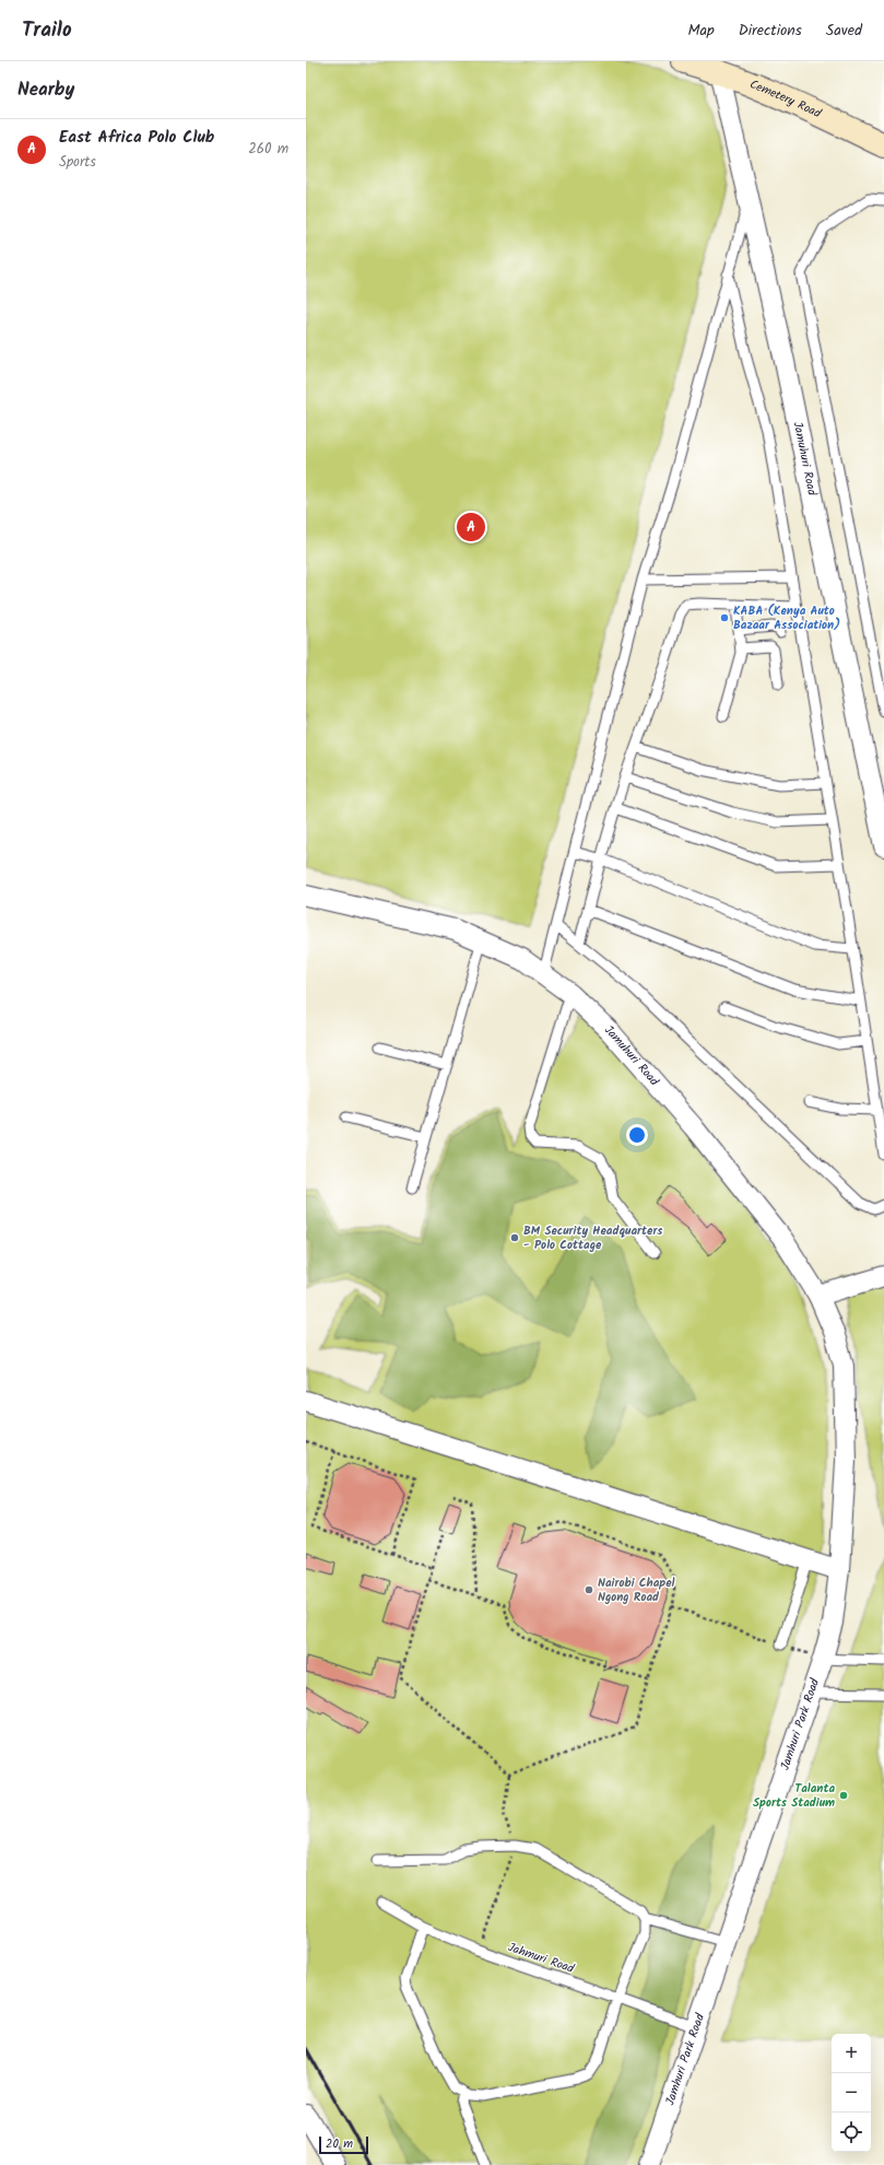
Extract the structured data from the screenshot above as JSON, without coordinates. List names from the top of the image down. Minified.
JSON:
{"streets":{"street":["Cemetery Road","Jamuhuri Road","Jamhuri Park Road"],"lane":["Jahmuri Road"]},"crossings":[["Cemetery Road","Jamuhuri Road"],["Jamuhuri Road","Jamhuri Park Road"],["Jamhuri Park Road","Jahmuri Road"]],"places":["KABA (Kenya Auto Bazaar Association)","BM Security Headquarters - Polo Cottage","Nairobi Chapel Ngong Road","Talanta Sports Stadium"],"scale_bar":"20 m","page":{"header":"Trailo","nav":["Map","Directions","Saved"],"heading":"Nearby","list":[{"mark":"A","name":"East Africa Polo Club","note":"Sports","value":"260 m"}],"pins":"A","map_buttons":["+","−"],"scale":"20 m"}}
